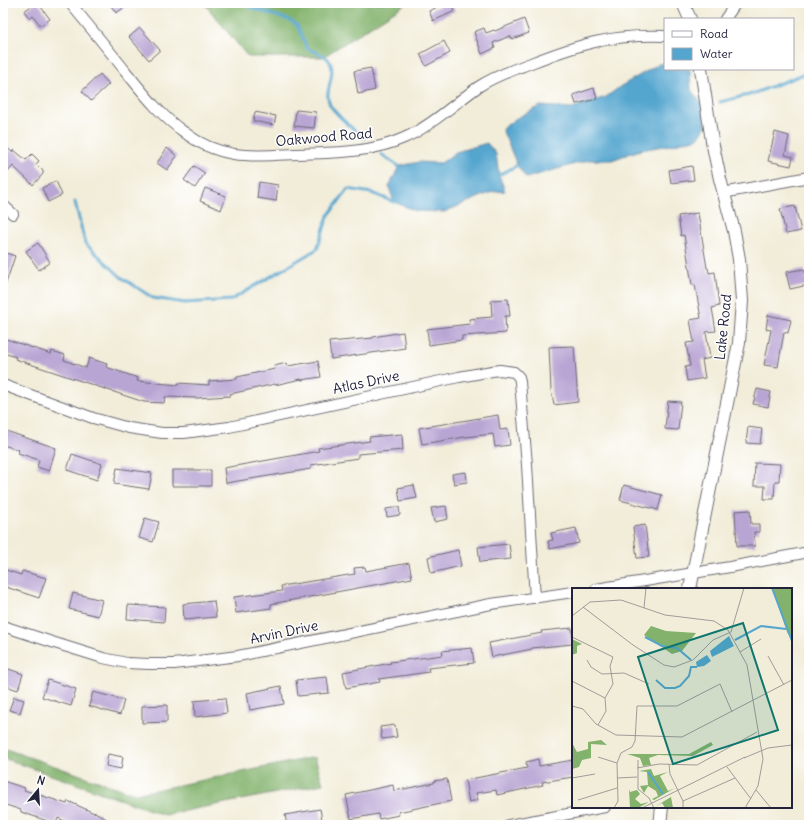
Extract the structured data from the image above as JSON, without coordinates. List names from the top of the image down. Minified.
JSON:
{"streets":{"street":["Oakwood Road","Lake Road","Atlas Drive","Arvin Drive"]},"crossings":[["Atlas Drive","Arvin Drive"]],"legend":["Road","Water"],"north":"top"}
